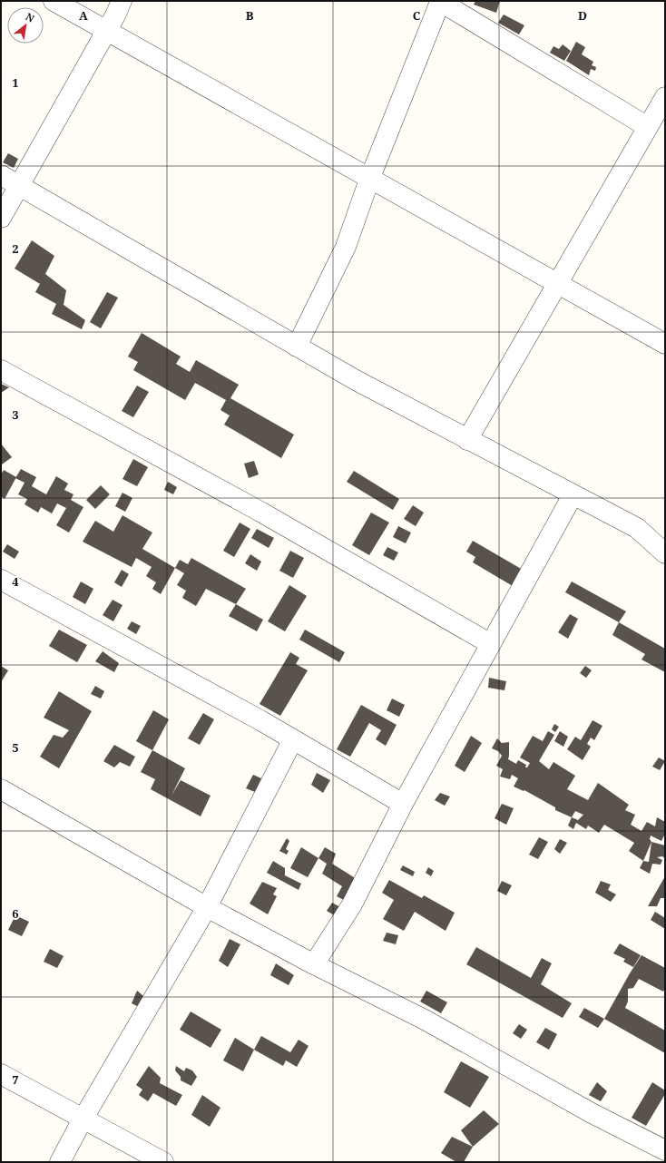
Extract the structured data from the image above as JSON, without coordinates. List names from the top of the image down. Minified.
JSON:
{"north":"top right","grid":{"columns":["A","B","C","D"],"rows":["1","2","3","4","5","6","7"]}}
